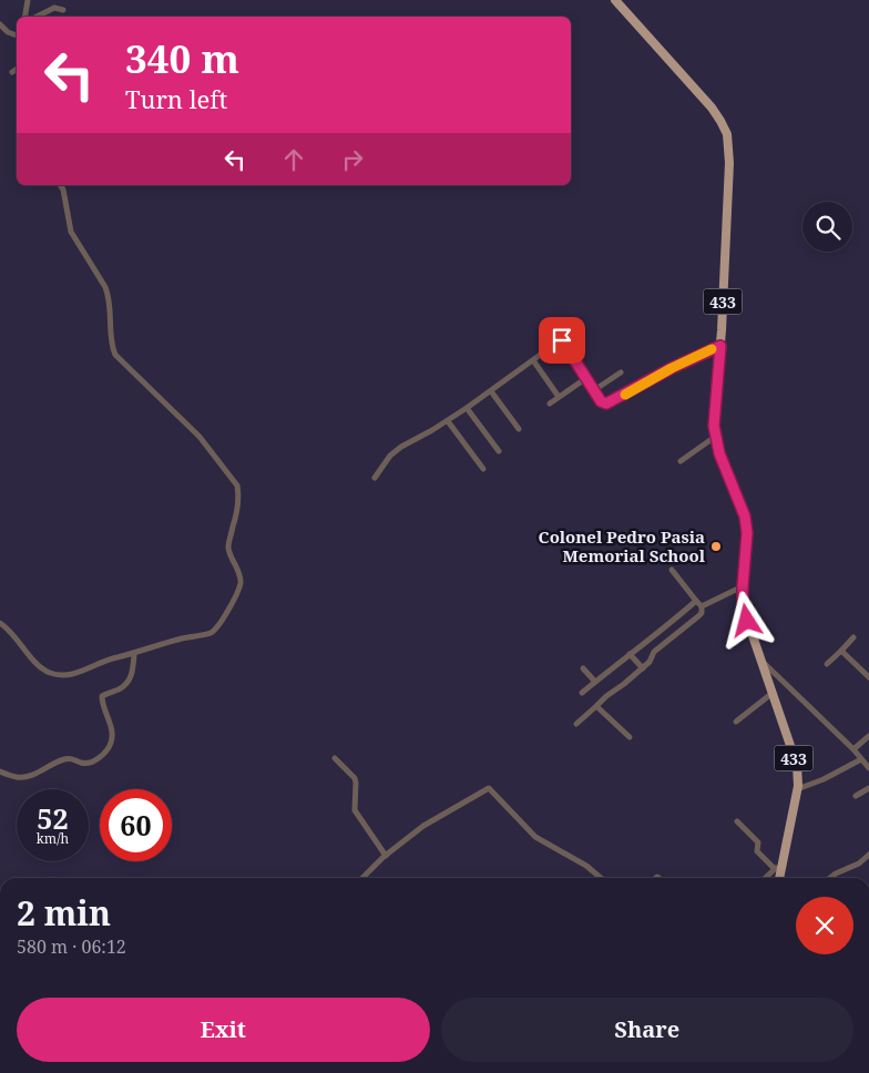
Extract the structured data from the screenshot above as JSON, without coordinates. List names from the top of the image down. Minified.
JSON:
{"streets":{"main road":["433"]},"places":["Colonel Pedro Pasia Memorial School"],"page":{"turn":["340 m","Turn left"],"speed":"52 km/h","limit":"60","heading":["2 min","580 m · 06:12"],"buttons":["Exit","Share"]}}
